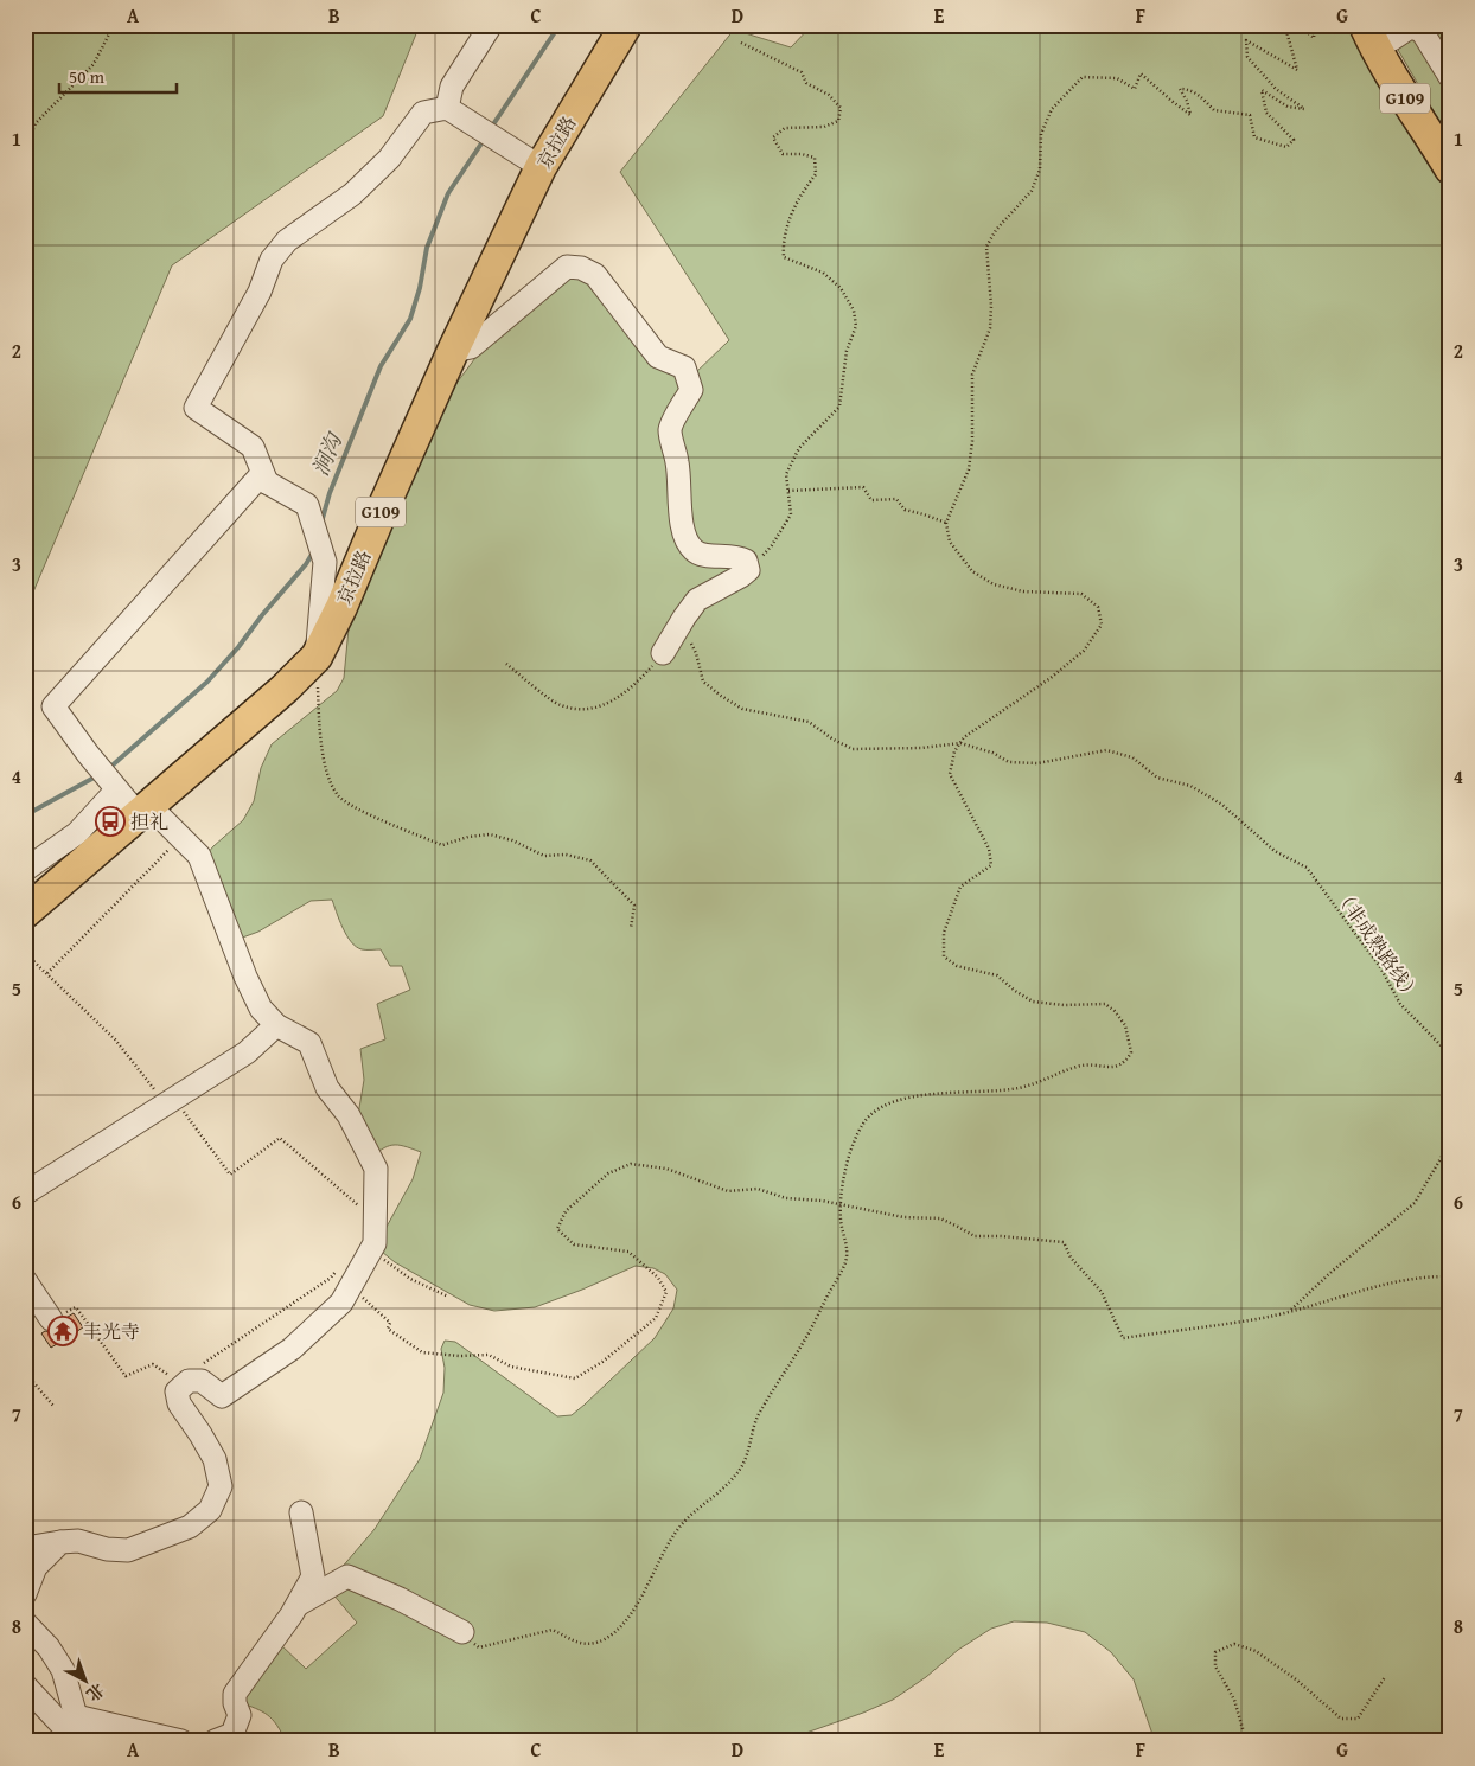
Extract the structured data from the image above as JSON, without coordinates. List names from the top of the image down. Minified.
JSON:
{"streets":{"highway":["G109","京拉路"],"path":["（非成熟路线）"]},"water":["涧沟"],"places":{"bus stop":["担礼"],"temple":["丰光寺"]},"scale_bar":"50 m","north":"bottom right","grid":{"columns":["A","B","C","D","E","F","G"],"rows":["1","2","3","4","5","6","7","8"]}}
